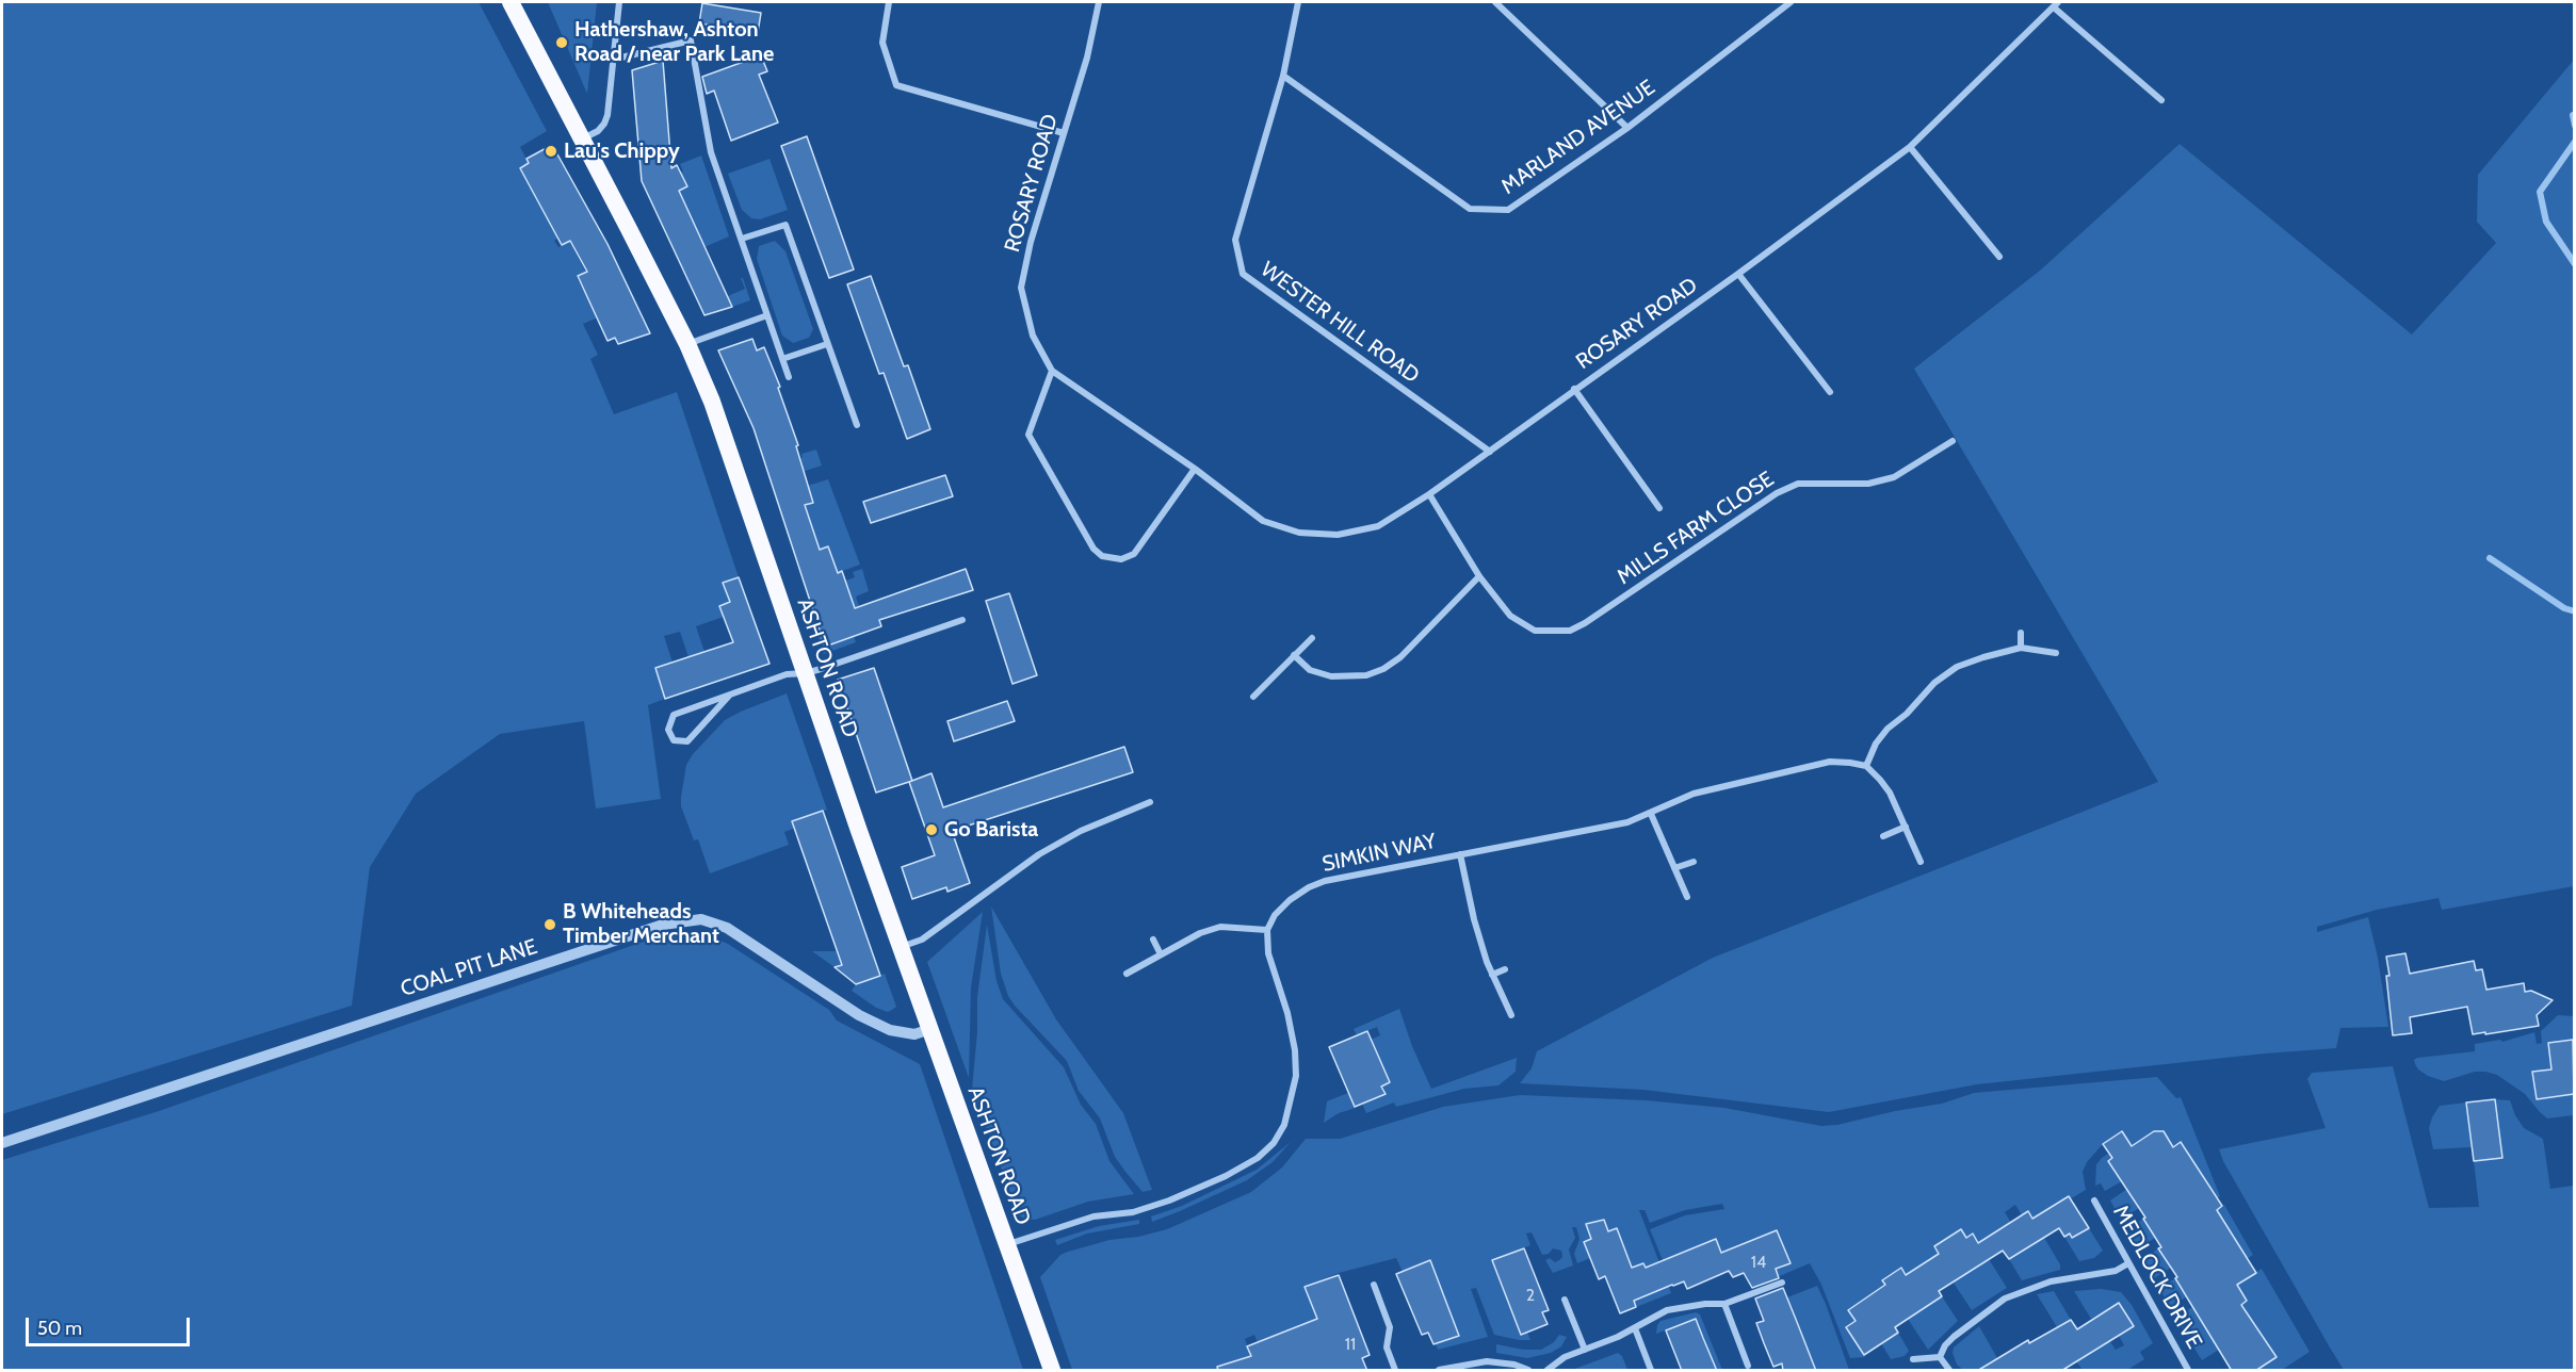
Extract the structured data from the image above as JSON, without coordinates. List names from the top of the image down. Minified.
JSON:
{"streets":{"highway":["ASHTON ROAD"],"street":["MARLAND AVENUE","ROSARY ROAD","WESTER HILL ROAD","MILLS FARM CLOSE","SIMKIN WAY","COAL PIT LANE","MEDLOCK DRIVE"]},"crossings":[["MARLAND AVENUE","WESTER HILL ROAD"],["ROSARY ROAD","WESTER HILL ROAD"],["ROSARY ROAD","MILLS FARM CLOSE"],["ASHTON ROAD","COAL PIT LANE"]],"places":["Hathershaw, Ashton Road / near Park Lane","Lau's Chippy","Go Barista","B Whiteheads Timber Merchant"],"house_numbers":["14","2","11"],"scale_bar":"50 m"}
